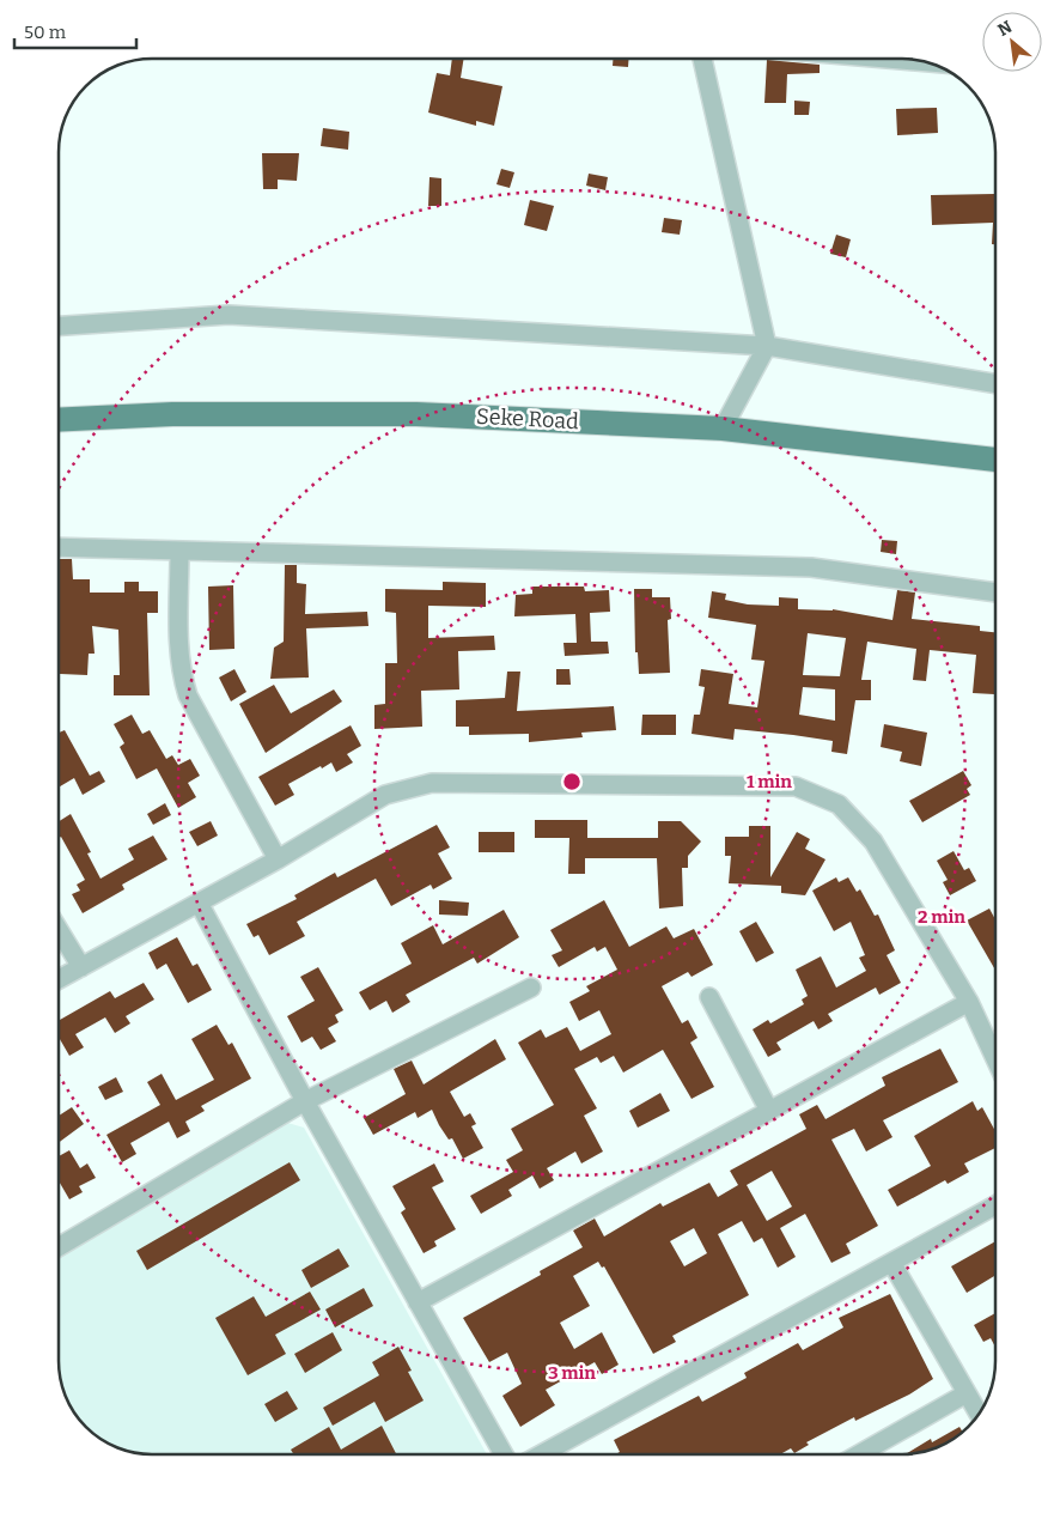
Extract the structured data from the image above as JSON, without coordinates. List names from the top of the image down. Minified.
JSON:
{"streets":{"main road":["Seke Road"]},"scale_bar":"50 m","north":"top left","rings":["1 min","2 min","3 min"]}
